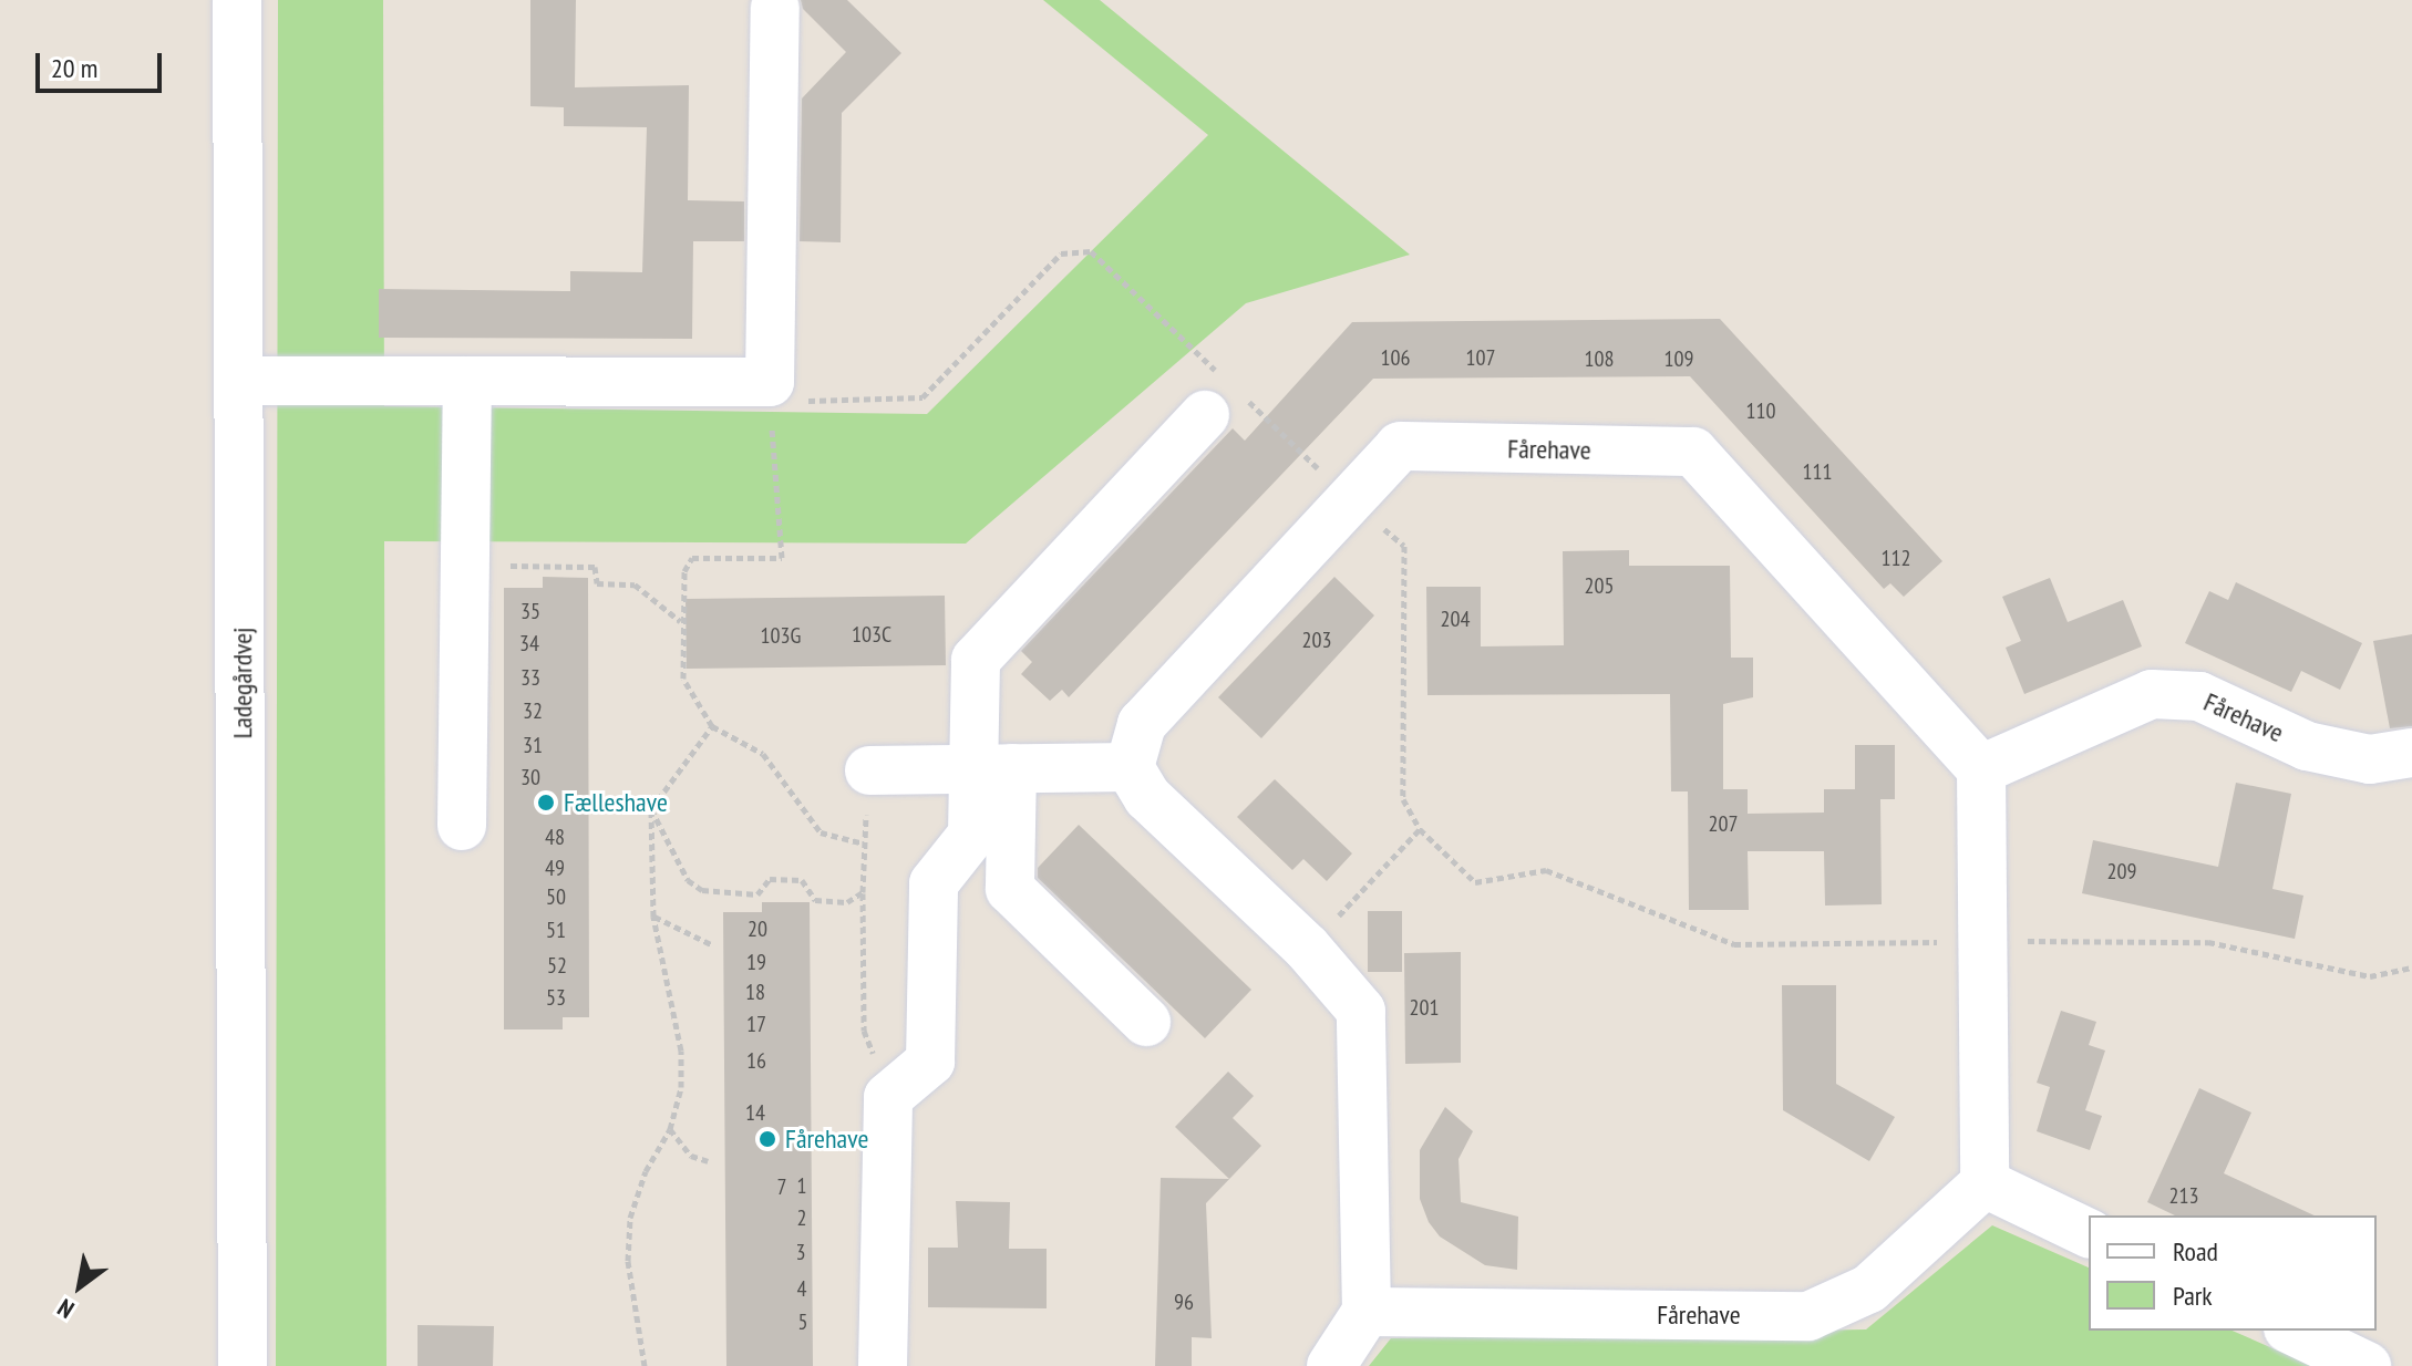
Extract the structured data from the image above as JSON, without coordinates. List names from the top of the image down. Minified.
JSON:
{"streets":{"street":["Fårehave","Ladegårdvej"]},"places":["Fælleshave","Fårehave"],"house_numbers":["106","107","108","109","110","111","112","205","35","204","103C","103G","203","34","33","32","31","30","207","48","49","209","50","20","51","19","52","18","53","201","17","16","14","1","7","213","2","3","4","96","5"],"legend":["Road","Park"],"scale_bar":"20 m","north":"bottom left"}
